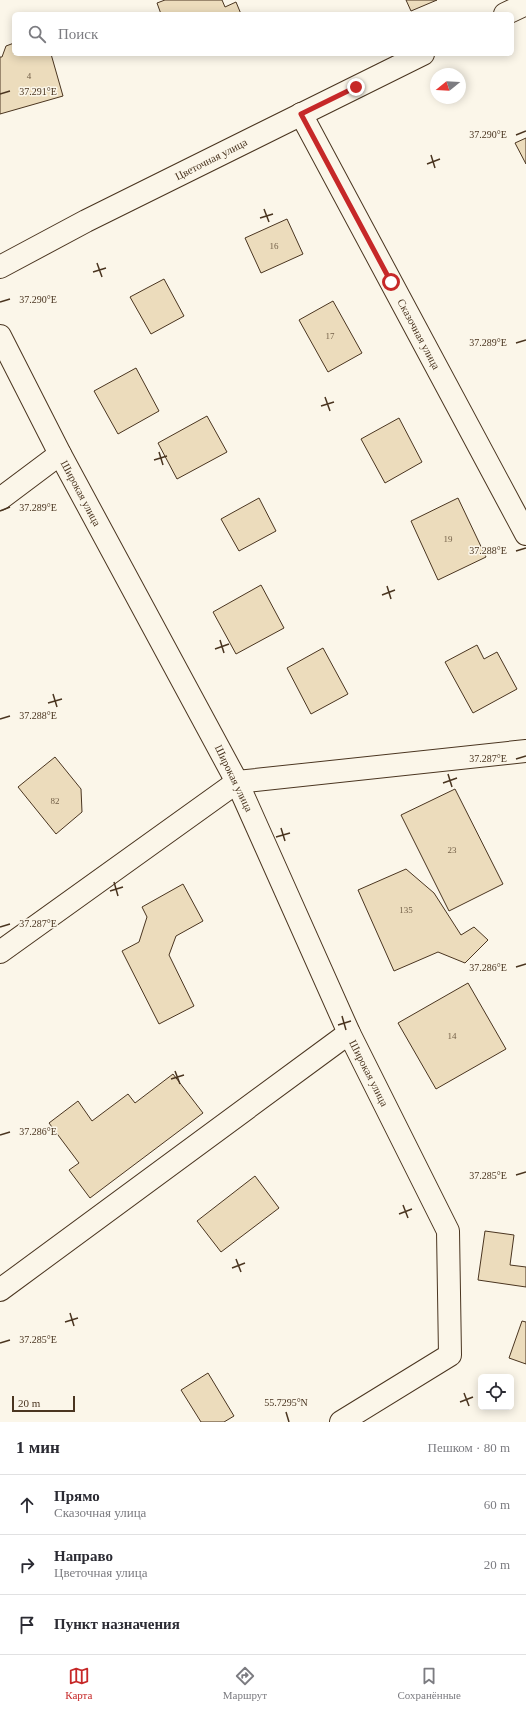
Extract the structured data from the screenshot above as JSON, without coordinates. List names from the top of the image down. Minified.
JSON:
{"streets":{"street":["Цветочная улица","Сказочная улица","Широкая улица"]},"crossings":[["Цветочная улица","Сказочная улица"]],"house_numbers":["4","16","17","19","82","23","135","14"],"scale_bar":"20 m","north":"left","page":{"search":"Поиск","scale":"20 m","heading":["1 мин","Пешком · 80 m"],"list":[["Прямо","Сказочная улица","60 m"],["Направо","Цветочная улица","20 m"],"Пункт назначения"],"nav":["Карта","Маршрут","Сохранённые"]},"coordinates":["37.291°E","37.290°E","37.289°E","37.288°E","37.287°E","37.286°E","37.285°E","55.7295°N"]}
